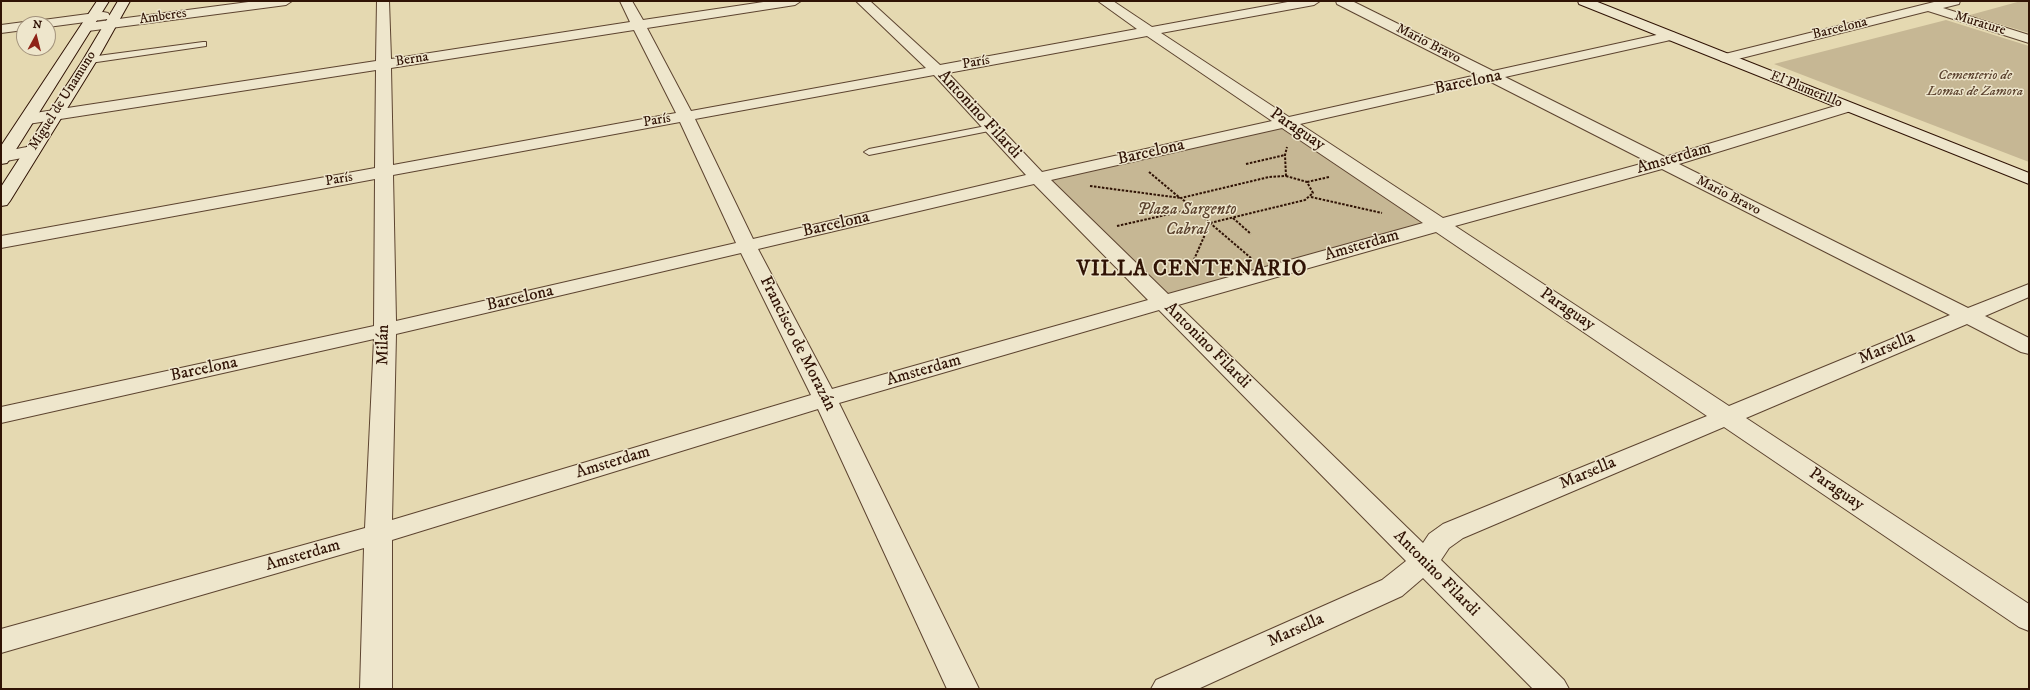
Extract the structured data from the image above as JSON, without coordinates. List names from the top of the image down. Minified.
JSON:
{"streets":{"street":["Amberes","Murature","Barcelona","Mario Bravo","Berna","París","El Plumerillo","Miguel de Unamuno","Antonino Filardi","Paraguay","Amsterdam","Francisco de Morazán","Milán","Marsella"]},"crossings":[["Amberes","Miguel de Unamuno"],["Murature","Barcelona"],["Barcelona","Mario Bravo"],["Barcelona","El Plumerillo"],["Barcelona","Antonino Filardi"],["Barcelona","Paraguay"],["Barcelona","Francisco de Morazán"],["Barcelona","Milán"],["Mario Bravo","Amsterdam"],["Mario Bravo","Marsella"],["Berna","Miguel de Unamuno"],["Berna","Francisco de Morazán"],["Berna","Milán"],["París","Antonino Filardi"],["París","Paraguay"],["París","Francisco de Morazán"],["París","Milán"],["El Plumerillo","Amsterdam"],["Antonino Filardi","Amsterdam"],["Antonino Filardi","Marsella"],["Paraguay","Amsterdam"],["Paraguay","Marsella"],["Amsterdam","Francisco de Morazán"],["Amsterdam","Milán"]],"districts":["VILLA CENTENARIO"],"parks":["Cementerio de Lomas de Zamora","Plaza Sargento Cabral"],"north":"top"}
